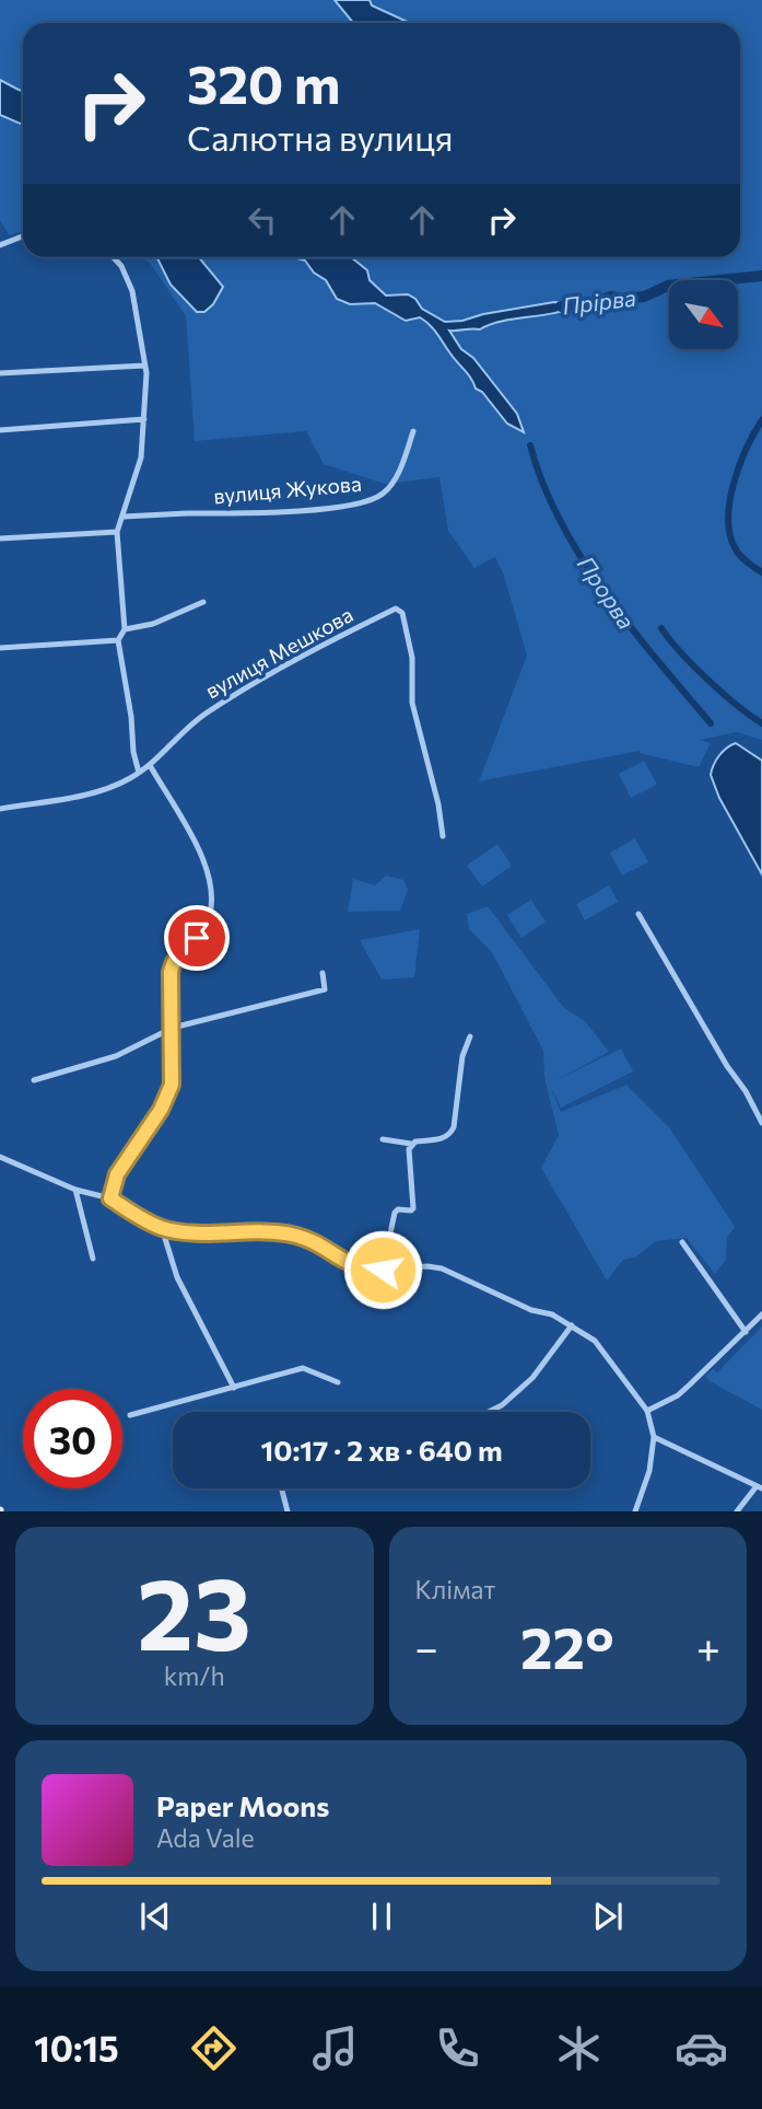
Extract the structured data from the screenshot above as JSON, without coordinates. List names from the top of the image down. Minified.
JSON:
{"streets":{"street":["вулиця Жукова","вулиця Мешкова"]},"water":["Прірва","Прорва"],"north":"bottom right","page":{"turn":["320 m","Салютна вулиця"],"limit":"30","trip":"10:17 · 2 хв · 640 m","tile":[["23","km/h"],"Клімат"],"heat":["−","22°","+"],"song":["Paper Moons","Ada Vale"],"tabs":"10:15"}}
